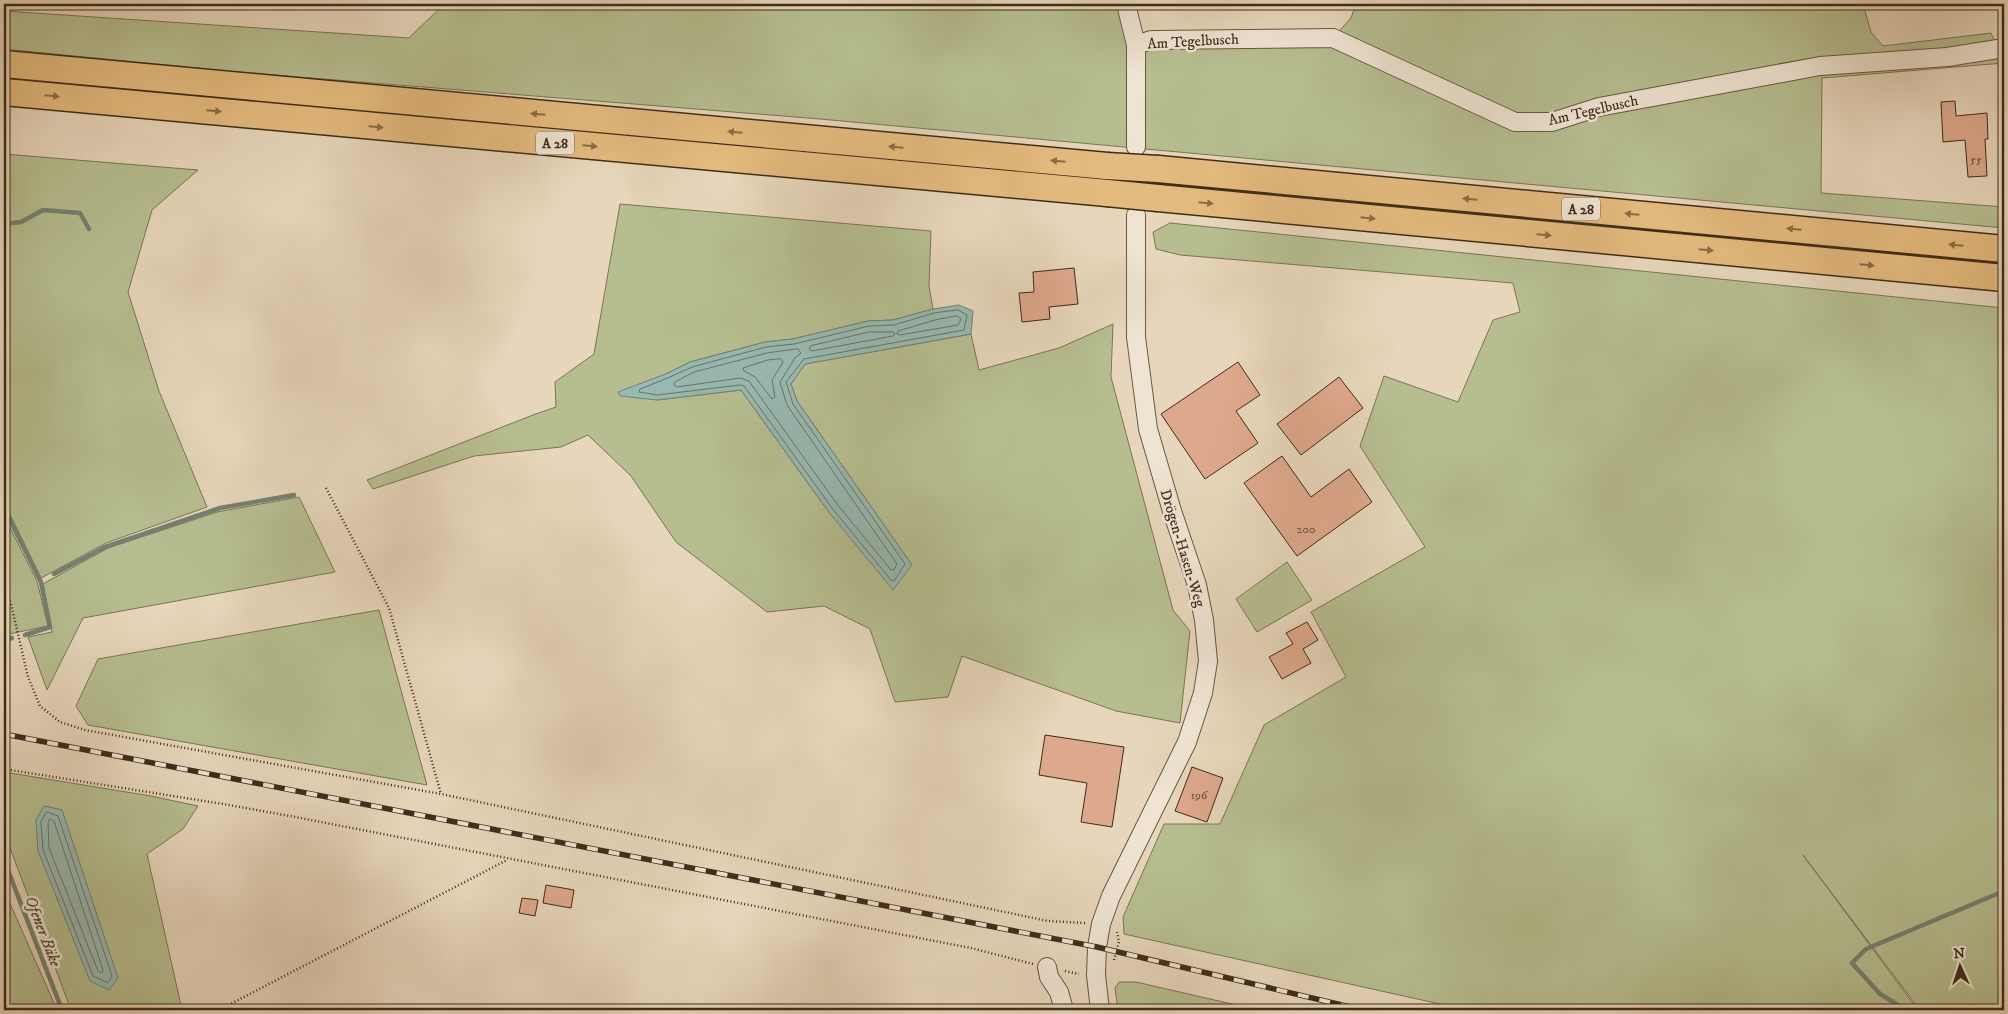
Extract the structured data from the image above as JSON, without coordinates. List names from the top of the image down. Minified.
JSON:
{"streets":{"highway":["A 28"],"street":["Am Tegelbusch","Drögen-Hasen-Weg"]},"water":["Ofener Bäke"],"house_numbers":["55","200","196"],"north":"top"}
